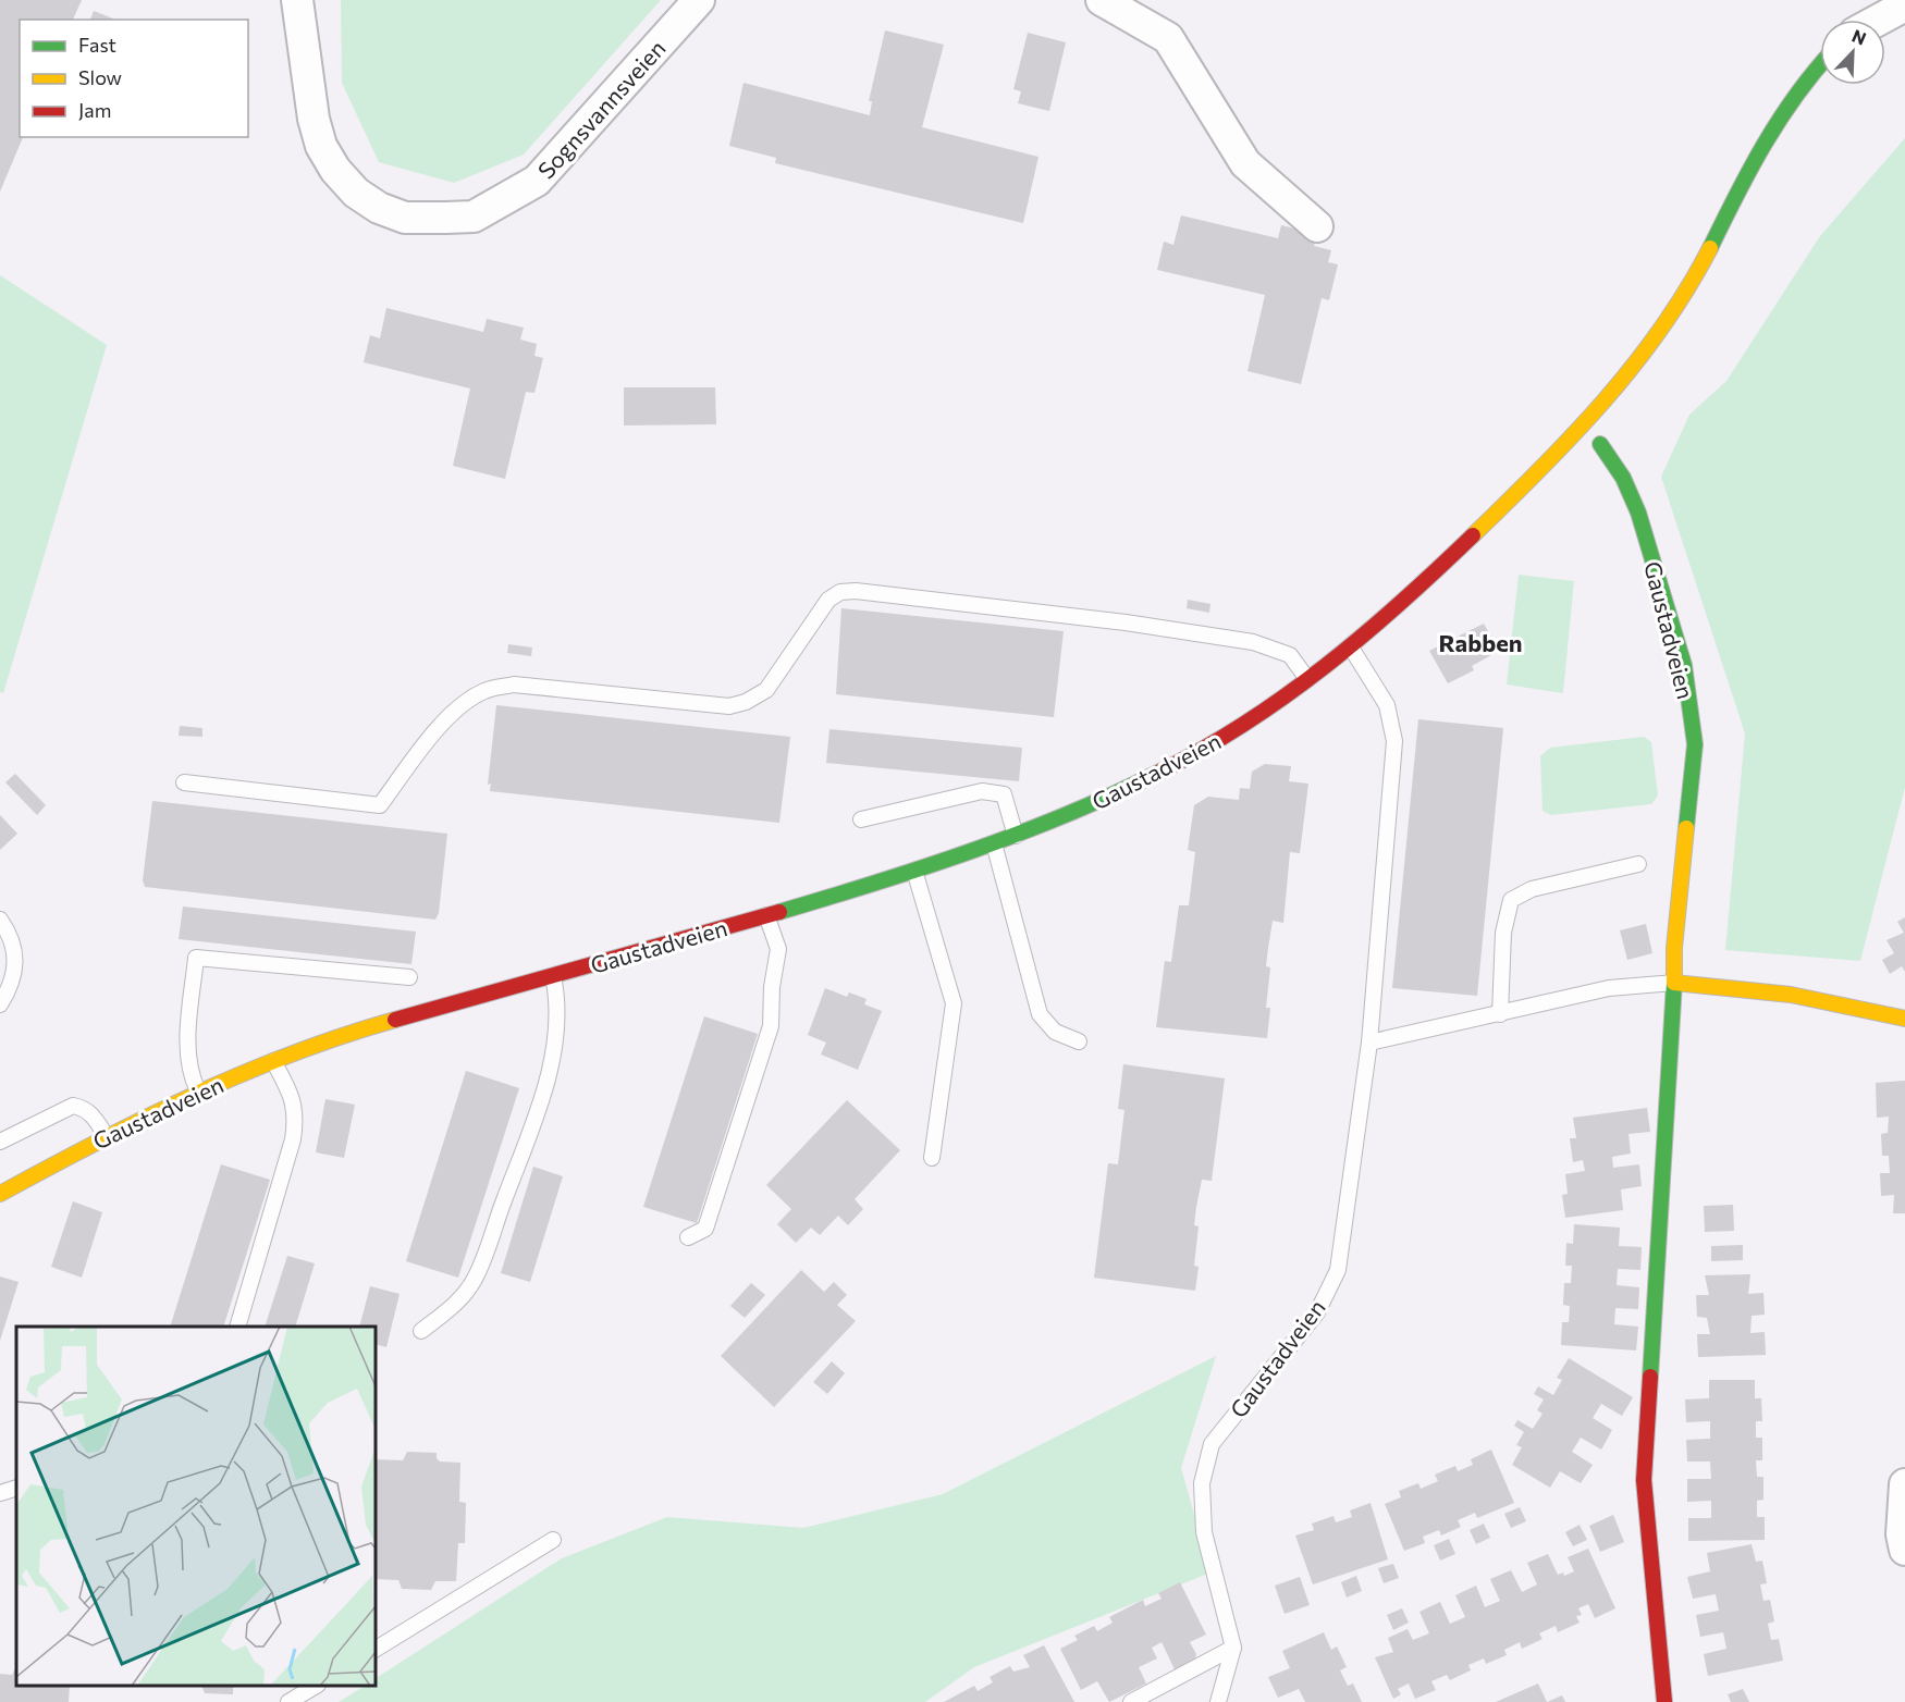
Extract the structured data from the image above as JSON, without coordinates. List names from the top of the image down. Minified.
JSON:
{"streets":{"street":["Sognsvannsveien","Gaustadveien"]},"districts":["Rabben"],"legend":["Fast","Slow","Jam"],"north":"top right"}
